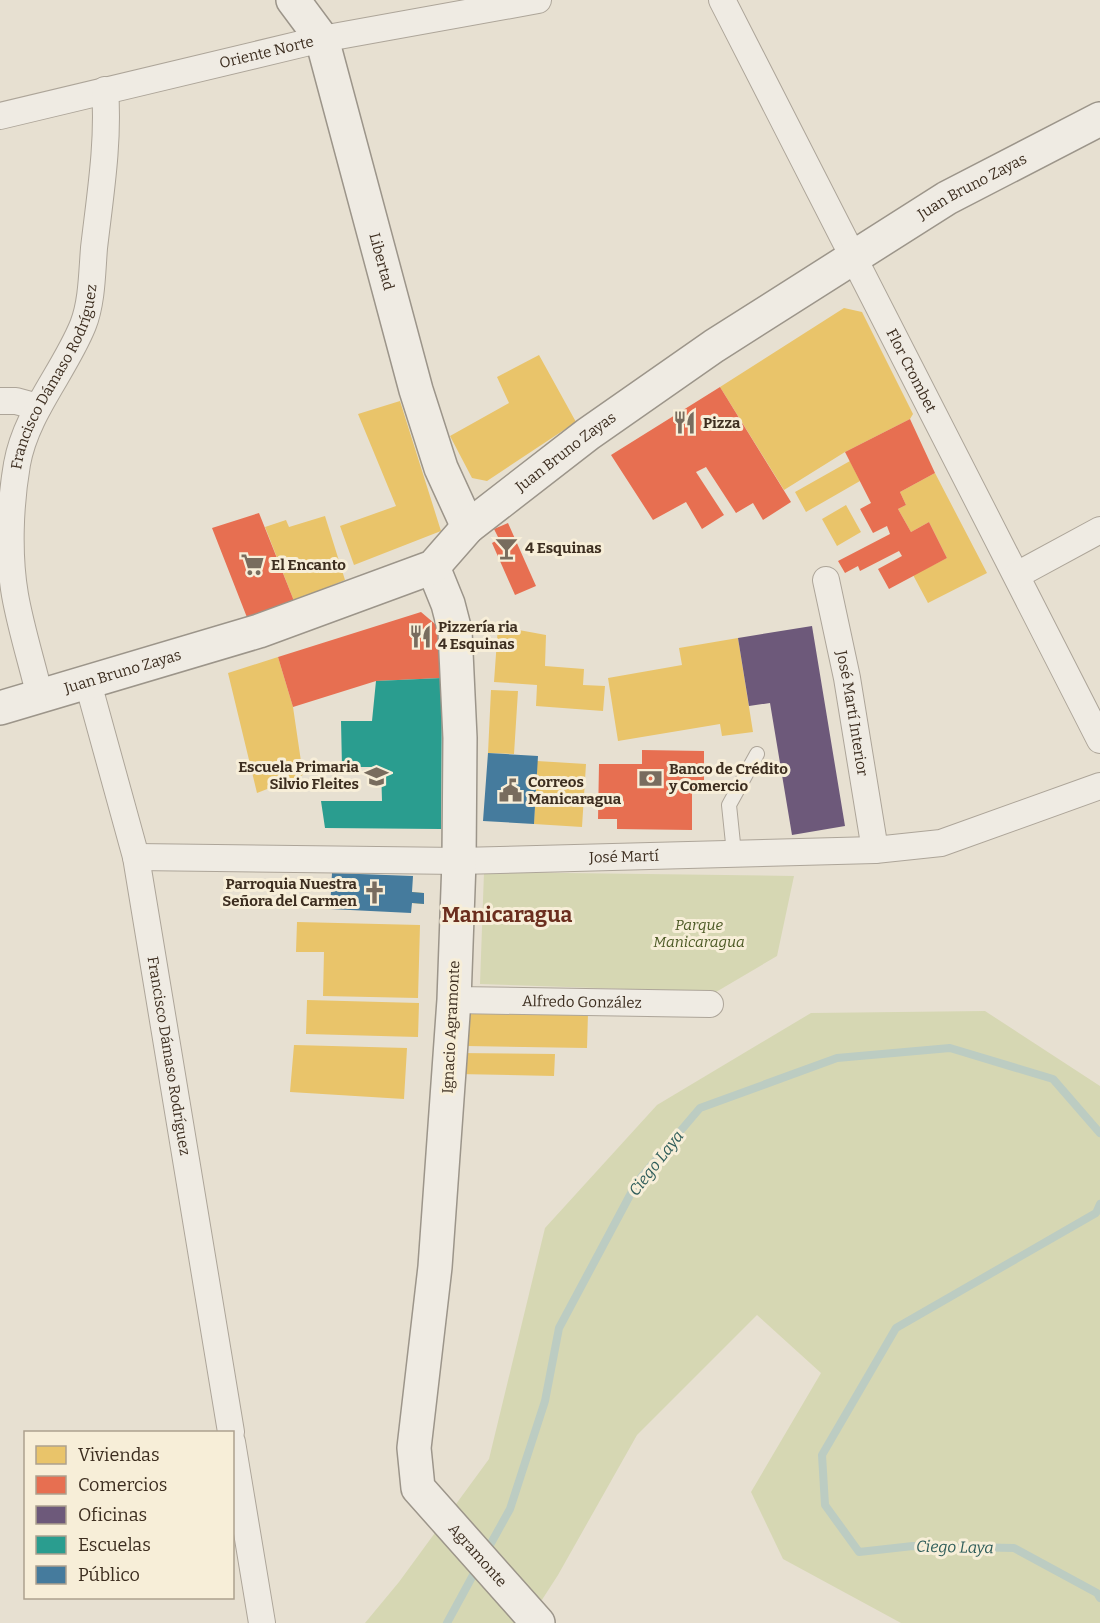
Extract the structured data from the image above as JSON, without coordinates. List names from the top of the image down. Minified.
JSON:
{"streets":{"main road":["Juan Bruno Zayas","Libertad","Ignacio Agramonte","Agramonte"],"street":["Oriente Norte","Flor Crombet","Francisco Dámaso Rodríguez","José Martí Interior","José Martí","Alfredo González"]},"crossings":[["Oriente Norte","Libertad"],["Oriente Norte","Francisco Dámaso Rodríguez"],["Juan Bruno Zayas","Libertad"],["Juan Bruno Zayas","Flor Crombet"],["Juan Bruno Zayas","Francisco Dámaso Rodríguez"],["Juan Bruno Zayas","Ignacio Agramonte"],["Francisco Dámaso Rodríguez","José Martí"],["José Martí Interior","José Martí"],["José Martí","Ignacio Agramonte"],["Alfredo González","Ignacio Agramonte"],["Ignacio Agramonte","Agramonte"]],"districts":["Manicaragua"],"water":["Ciego Laya"],"parks":["Parque Manicaragua"],"places":{"restaurant":["Pizza","Pizzería ria 4 Esquinas"],"bar":["4 Esquinas"],"supermarket":["El Encanto"],"school or university":["Escuela Primaria Silvio Fleites"],"bank":["Banco de Crédito y Comercio"],"public building":["Correos Manicaragua"],"church":["Parroquia Nuestra Señora del Carmen"]},"legend":["Viviendas","Comercios","Oficinas","Escuelas","Público"]}
